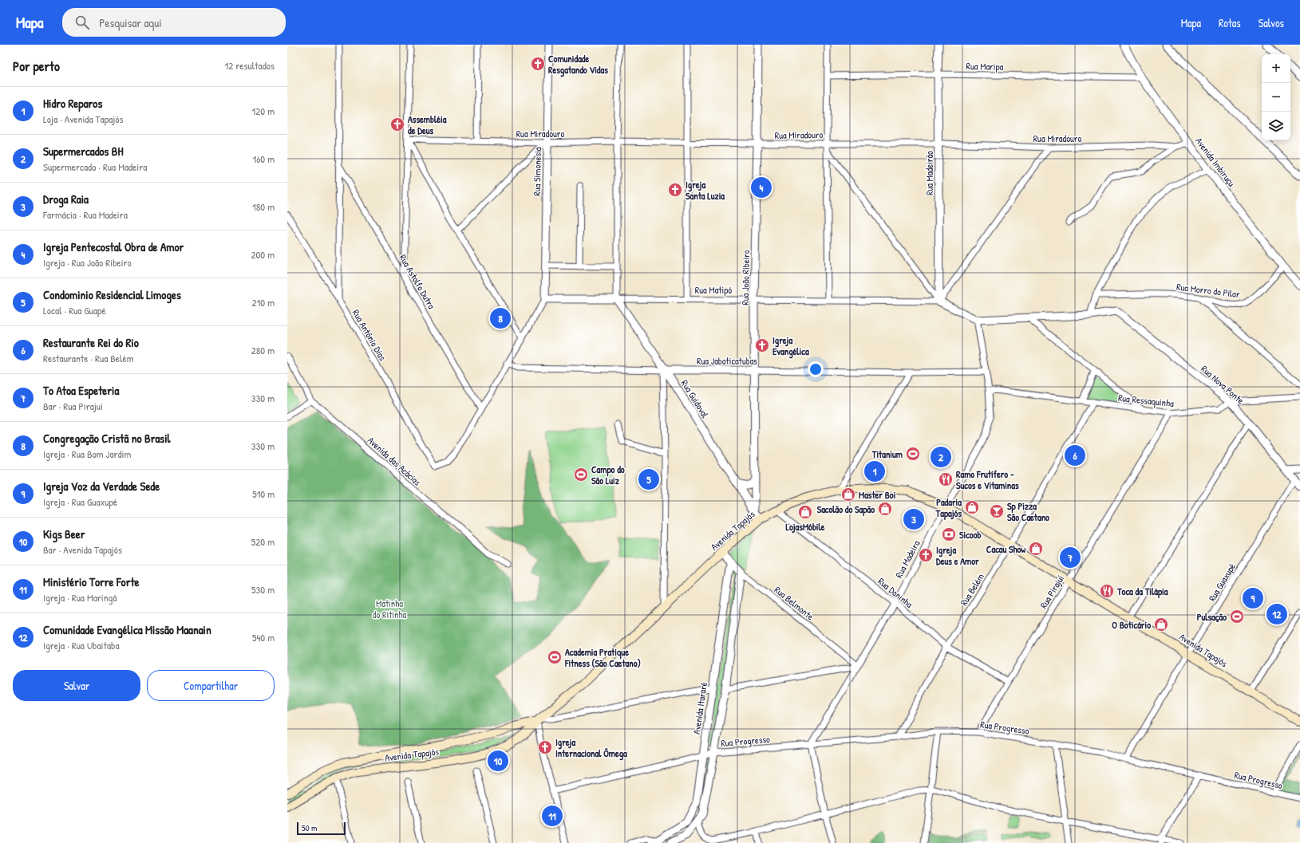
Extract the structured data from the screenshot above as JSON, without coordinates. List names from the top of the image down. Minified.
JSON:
{"streets":{"main road":["Avenida Tapajós"],"street":["Rua Maripa","Rua Miradouro","Avenida Imbiruçu","Rua Simonesia","Rua Madeirão","Rua João Ribeiro","Rua Astolfo Dutra","Rua Matipó","Rua Morro do Pilar","Rua Antônio Dias","Rua Jaboticatubas","Rua Nova Ponte","Rua Guidoval","Rua Ressaquinha","Avenida das Acácias","Rua Madeira","Rua Guaxupé","Rua Belém","Rua Pirajuí","Rua Doninha","Rua Belmonte","Avenida Itararé","Rua Progresso"]},"crossings":[["Rua Maripa","Avenida Imbiruçu"],["Rua Maripa","Rua Madeirão"],["Rua Miradouro","Avenida Imbiruçu"],["Rua Miradouro","Rua Simonesia"],["Rua Miradouro","Rua Madeirão"],["Rua Miradouro","Rua João Ribeiro"],["Avenida Imbiruçu","Rua Morro do Pilar"],["Rua Simonesia","Rua Matipó"],["Rua Madeirão","Rua Matipó"],["Rua João Ribeiro","Rua Matipó"],["Rua João Ribeiro","Rua Jaboticatubas"],["Rua João Ribeiro","Rua Guidoval"],["Rua Astolfo Dutra","Rua Antônio Dias"],["Rua Matipó","Rua Guidoval"],["Rua Jaboticatubas","Rua Guidoval"],["Rua Jaboticatubas","Rua Madeira"],["Rua Nova Ponte","Rua Ressaquinha"],["Rua Nova Ponte","Rua Guaxupé"],["Rua Guidoval","Avenida Tapajós"],["Rua Ressaquinha","Rua Madeira"],["Rua Ressaquinha","Rua Belém"],["Rua Ressaquinha","Rua Pirajuí"],["Avenida Tapajós","Rua Madeira"],["Avenida Tapajós","Rua Guaxupé"],["Avenida Tapajós","Rua Belém"],["Avenida Tapajós","Rua Pirajuí"],["Avenida Tapajós","Rua Doninha"],["Avenida Tapajós","Rua Belmonte"],["Rua Madeira","Rua Doninha"],["Rua Madeira","Rua Belmonte"],["Rua Madeira","Rua Progresso"],["Rua Guaxupé","Rua Progresso"],["Rua Belém","Rua Doninha"],["Rua Belém","Rua Progresso"],["Rua Pirajuí","Rua Doninha"],["Rua Pirajuí","Rua Progresso"],["Rua Belmonte","Avenida Itararé"],["Avenida Itararé","Rua Progresso"]],"parks":["Matinha do Ritinha"],"places":{"church":["Comunidade Resgatando Vidas","Assembléia de Deus","Igreja Santa Luzia","Igreja Evangélica","Igreja Deus e Amor","Igreja Internacional Ômega"],"sports":["Titanium","Campo do São Luiz","Pulsação","Academia Pratique Fitness (São Caetano)"],"restaurant":["Ramo Frutífero - Sucos e Vitaminas","Toca da Tilápia"],"shop":["Master Boi","Padaria Tapajós","Sacolão do Sapão","LojasMóbile","Cacau Show","O Boticário"],"bar":["Sp Pizza São Caetano"],"bank":["Sicoob"]},"scale_bar":"50 m","page":{"header":"Mapa","search":"Pesquisar aqui","nav":["Mapa","Rotas","Salvos"],"heading":["Por perto","12 resultados"],"map_buttons":["+","−"],"list":[{"mark":"1","name":"Hidro Reparos","note":"Loja · Avenida Tapajós","value":"120 m"},{"mark":"2","name":"Supermercados BH","note":"Supermercado · Rua Madeira","value":"160 m"},{"mark":"3","name":"Droga Raia","note":"Farmácia · Rua Madeira","value":"180 m"},{"mark":"4","name":"Igreja Pentecostal Obra de Amor","note":"Igreja · Rua João Ribeiro","value":"200 m"},{"mark":"5","name":"Condominio Residencial Limoges","note":"Local · Rua Guapé","value":"210 m"},{"mark":"6","name":"Restaurante Rei do Rio","note":"Restaurante · Rua Belém","value":"280 m"},{"mark":"7","name":"To Atoa Espeteria","note":"Bar · Rua Pirajuí","value":"330 m"},{"mark":"8","name":"Congregação Cristã no Brasil","note":"Igreja · Rua Bom Jardim","value":"330 m"},{"mark":"9","name":"Igreja Voz da Verdade Sede","note":"Igreja · Rua Guaxupé","value":"510 m"},{"mark":"10","name":"Kigs Beer","note":"Bar · Avenida Tapajós","value":"520 m"},{"mark":"11","name":"Ministério Torre Forte","note":"Igreja · Rua Maringá","value":"530 m"},{"mark":"12","name":"Comunidade Evangélica Missão Maanain","note":"Igreja · Rua Ubaitaba","value":"540 m"}],"pins":["4","8","6","2","1","5","3","7","9","12","10","11"],"buttons":["Salvar","Compartilhar"],"scale":"50 m"}}
